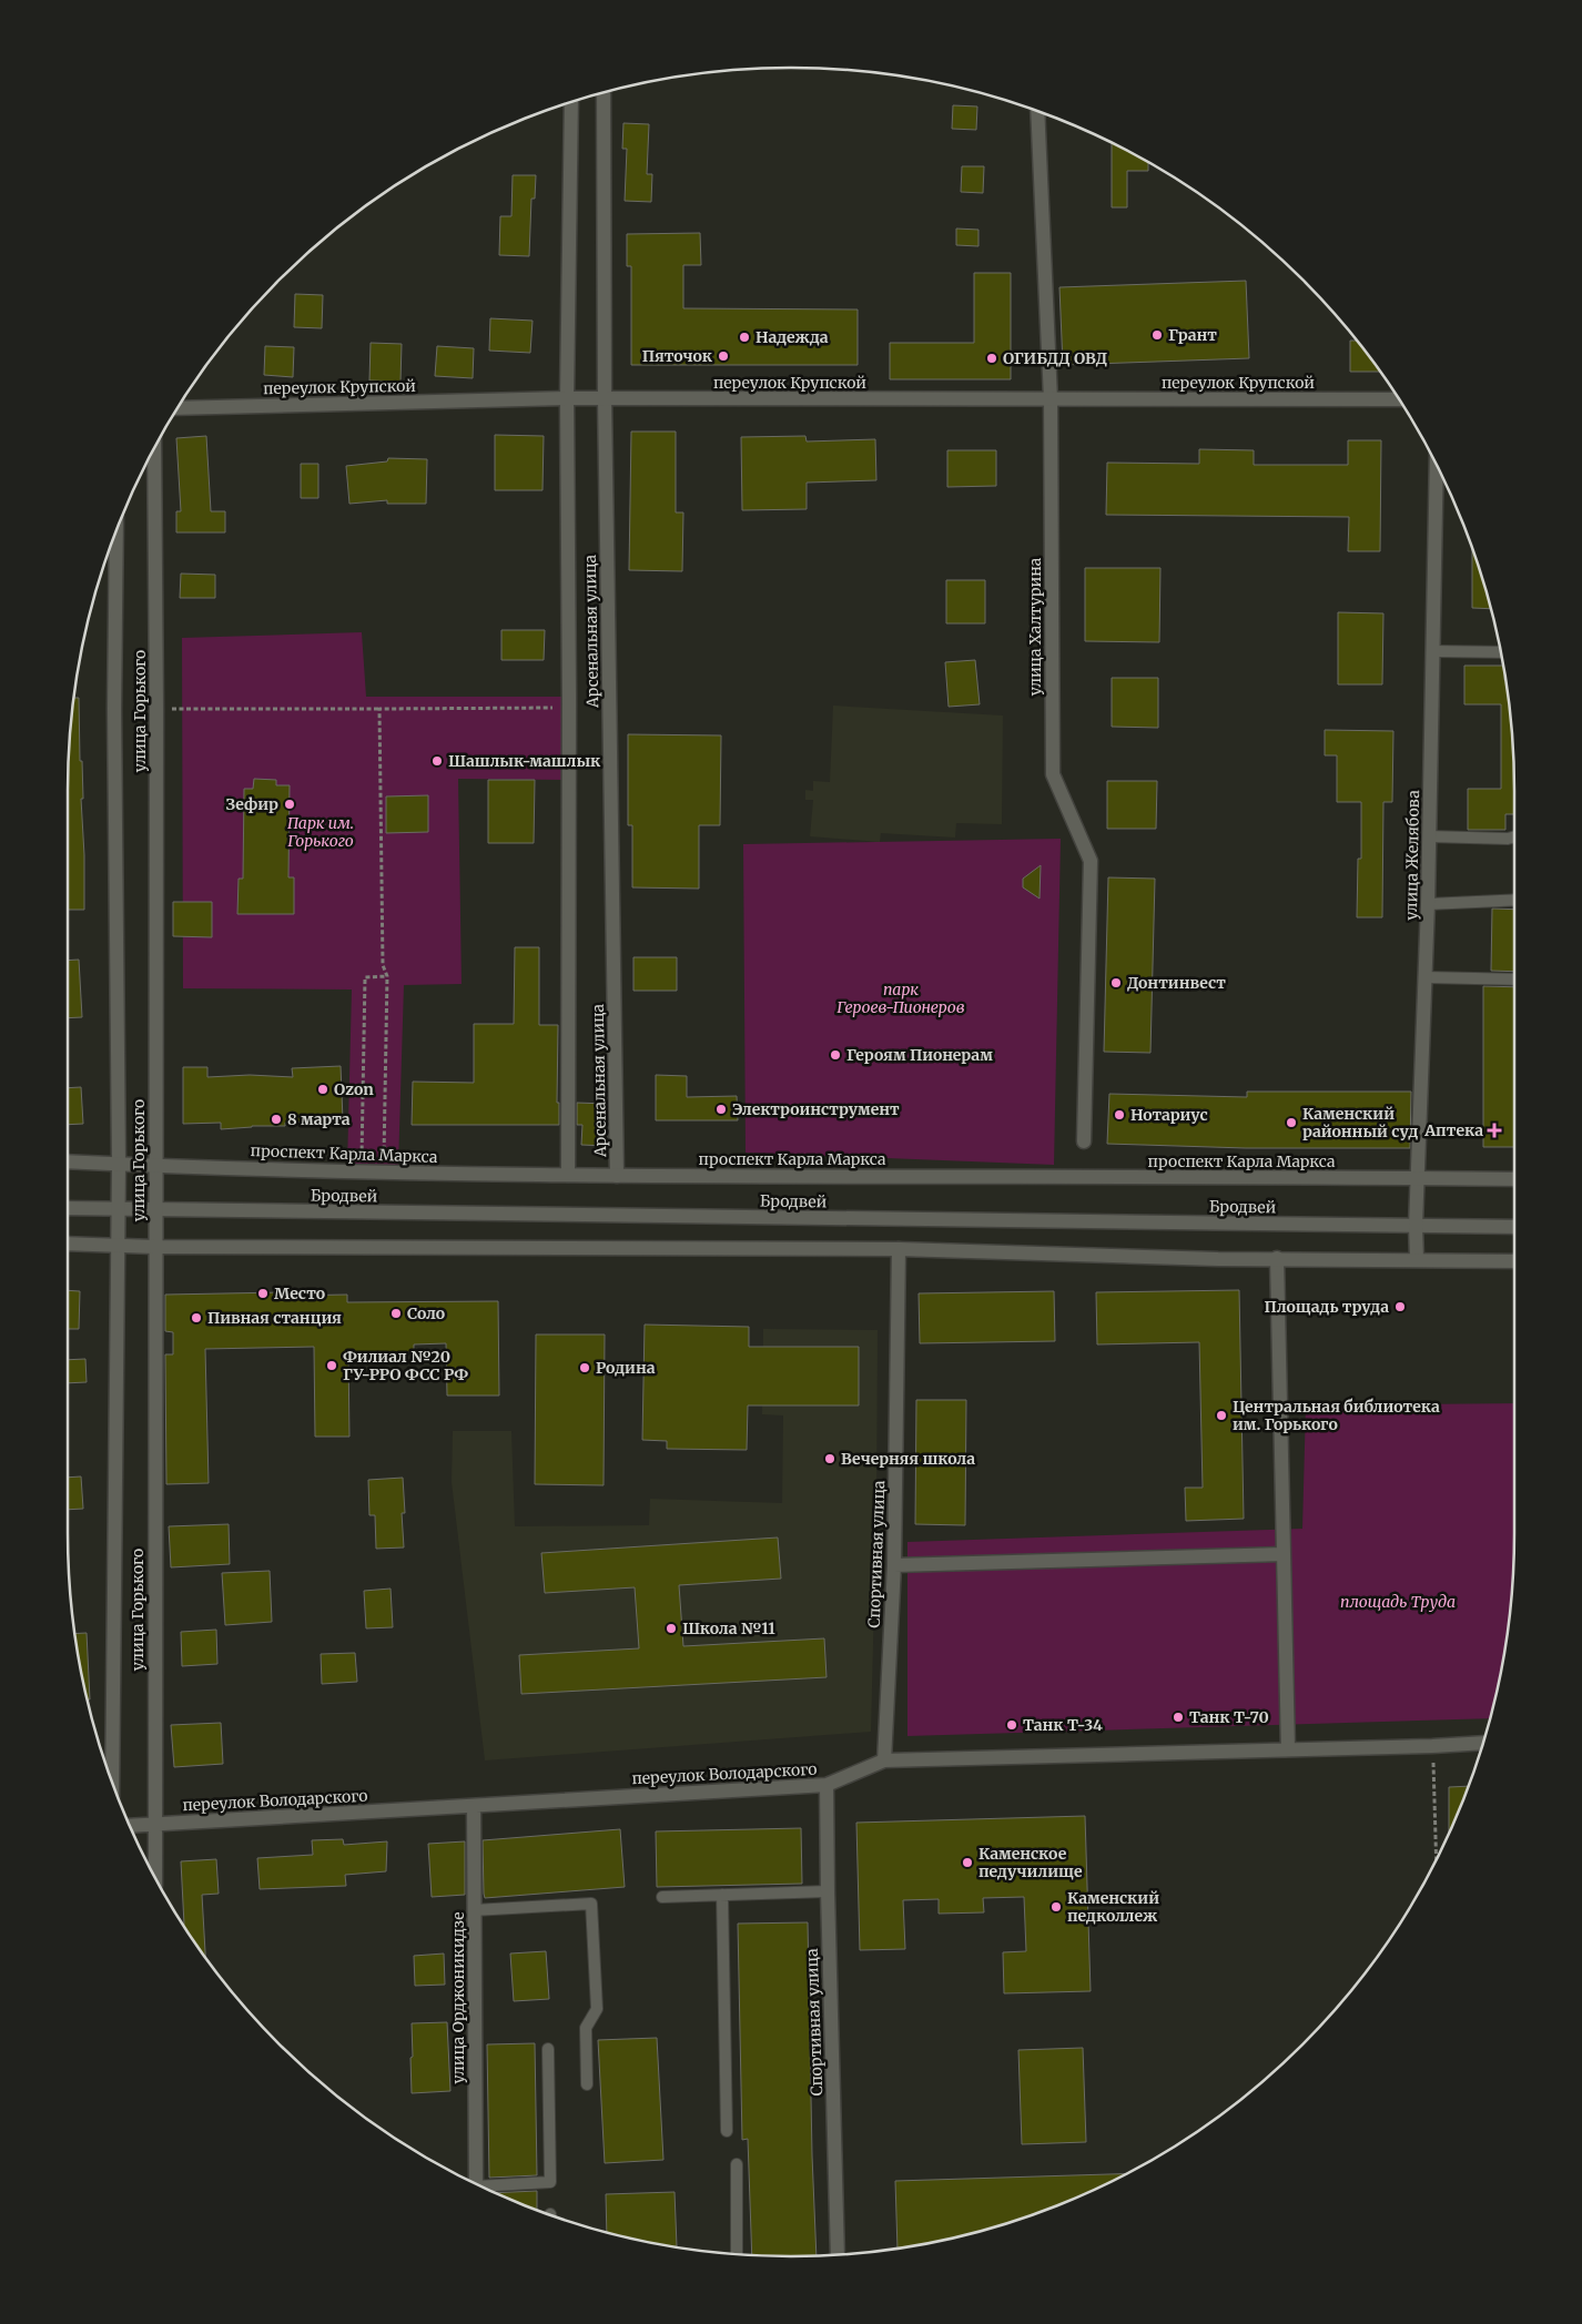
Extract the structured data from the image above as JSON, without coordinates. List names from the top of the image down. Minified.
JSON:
{"streets":{"street":["переулок Крупской","улица Халтурина","Арсенальная улица","улица Горького","улица Желябова","проспект Карла Маркса","Бродвей","Спортивная улица","переулок Володарского","улица Орджоникидзе"]},"crossings":[["переулок Крупской","улица Халтурина"],["переулок Крупской","Арсенальная улица"],["Арсенальная улица","проспект Карла Маркса"],["улица Горького","проспект Карла Маркса"],["улица Горького","Бродвей"],["улица Горького","переулок Володарского"],["улица Желябова","проспект Карла Маркса"],["улица Желябова","Бродвей"],["Спортивная улица","переулок Володарского"],["переулок Володарского","улица Орджоникидзе"]],"parks":["Парк им. Горького","парк Героев-Пионеров","площадь Труда"],"places":{"other":["Грант","Надежда","Пяточок","ОГИБДД ОВД","Шашлык-машлык","Зефир","Донтинвест","Героям Пионерам","Ozon","Электроинструмент","Нотариус","8 марта","Каменский районный суд","Место","Площадь труда","Соло","Пивная станция","Филиал №20 ГУ-РРО ФСС РФ","Родина","Центральная библиотека им. Горького","Вечерняя школа","Школа №11","Танк Т-70","Танк Т-34","Каменское педучилище","Каменский педколлеж"],"health":["Аптека"]}}
